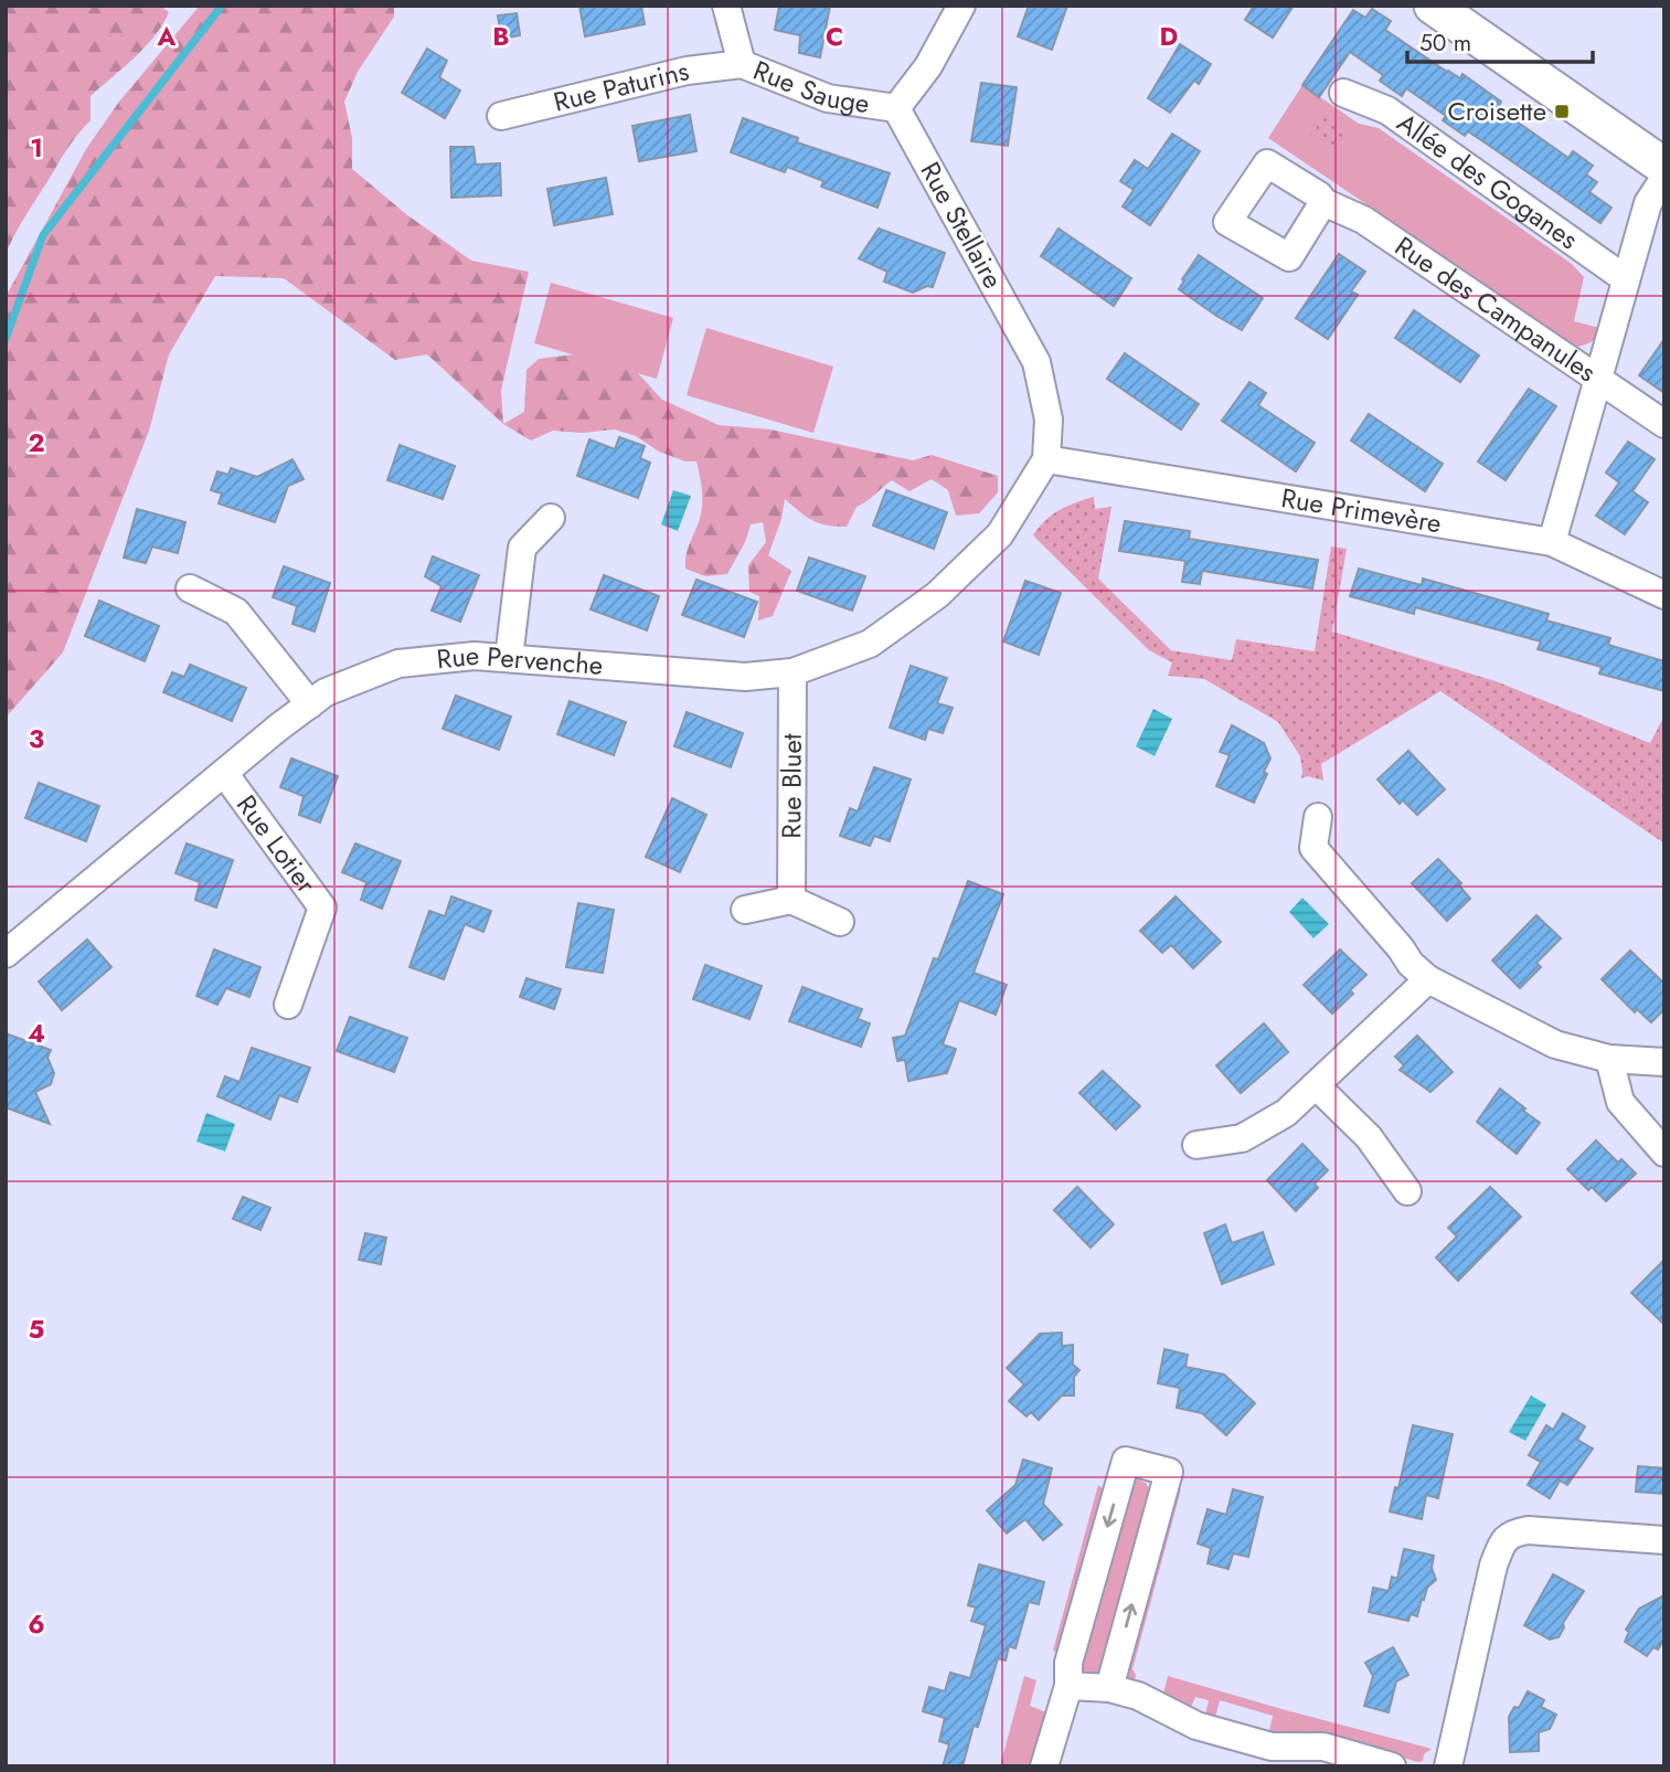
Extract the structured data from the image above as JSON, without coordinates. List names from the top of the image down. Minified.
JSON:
{"streets":{"street":["Rue Sauge","Rue Paturins","Allée des Goganes","Rue Stellaire","Rue des Campanules","Rue Primevère","Rue Pervenche","Rue Bluet","Rue Lotier"]},"crossings":[["Rue Sauge","Rue Paturins"],["Rue Sauge","Rue Stellaire"],["Rue Stellaire","Rue Primevère"],["Rue Stellaire","Rue Pervenche"],["Rue Primevère","Rue Pervenche"],["Rue Pervenche","Rue Bluet"],["Rue Pervenche","Rue Lotier"]],"places":{"transit":["Croisette"]},"scale_bar":"50 m","grid":{"columns":["A","B","C","D"],"rows":["1","2","3","4","5","6"]}}
